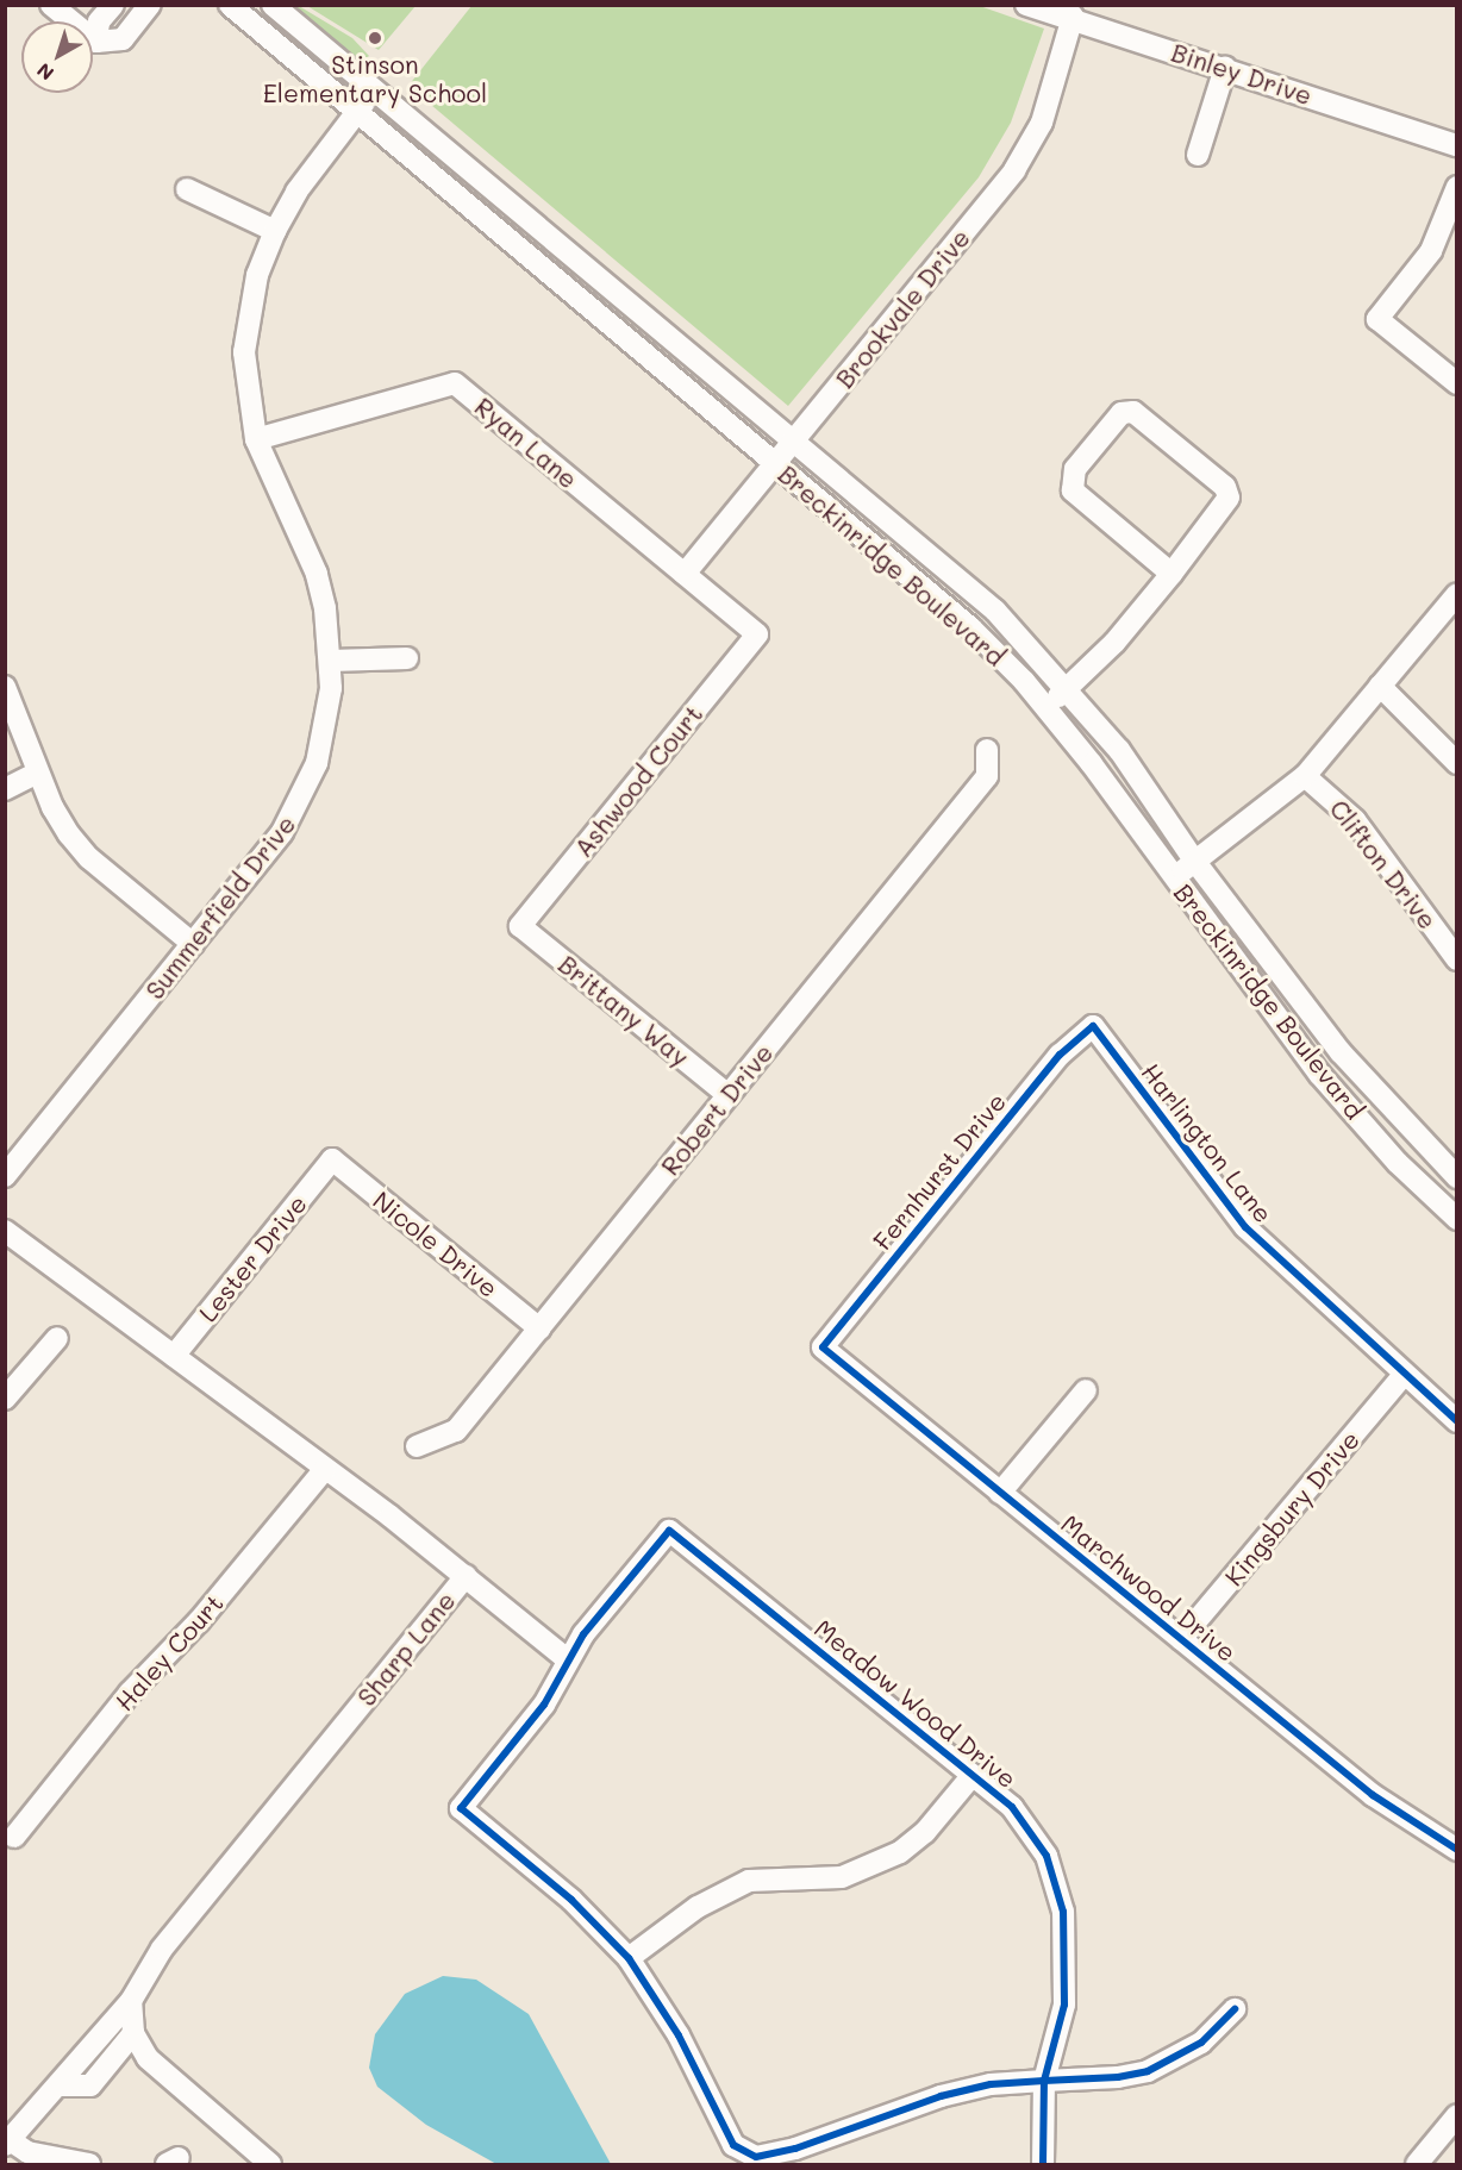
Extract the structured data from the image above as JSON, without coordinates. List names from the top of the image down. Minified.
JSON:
{"streets":{"street":["Binley Drive","Brookvale Drive","Ryan Lane","Breckinridge Boulevard","Ashwood Court","Clifton Drive","Summerfield Drive","Brittany Way","Robert Drive","Harlington Lane","Fernhurst Drive","Nicole Drive","Lester Drive","Kingsbury Drive","Marchwood Drive","Sharp Lane","Haley Court","Meadow Wood Drive"]},"crossings":[["Binley Drive","Brookvale Drive"],["Brookvale Drive","Ryan Lane"],["Brookvale Drive","Breckinridge Boulevard"],["Ryan Lane","Ashwood Court"],["Ryan Lane","Summerfield Drive"],["Breckinridge Boulevard","Summerfield Drive"],["Ashwood Court","Brittany Way"],["Brittany Way","Robert Drive"],["Robert Drive","Nicole Drive"],["Harlington Lane","Fernhurst Drive"],["Harlington Lane","Kingsbury Drive"],["Fernhurst Drive","Marchwood Drive"],["Nicole Drive","Lester Drive"],["Lester Drive","Sharp Lane"],["Kingsbury Drive","Marchwood Drive"],["Sharp Lane","Haley Court"]],"places":["Stinson Elementary School"],"north":"bottom left"}
